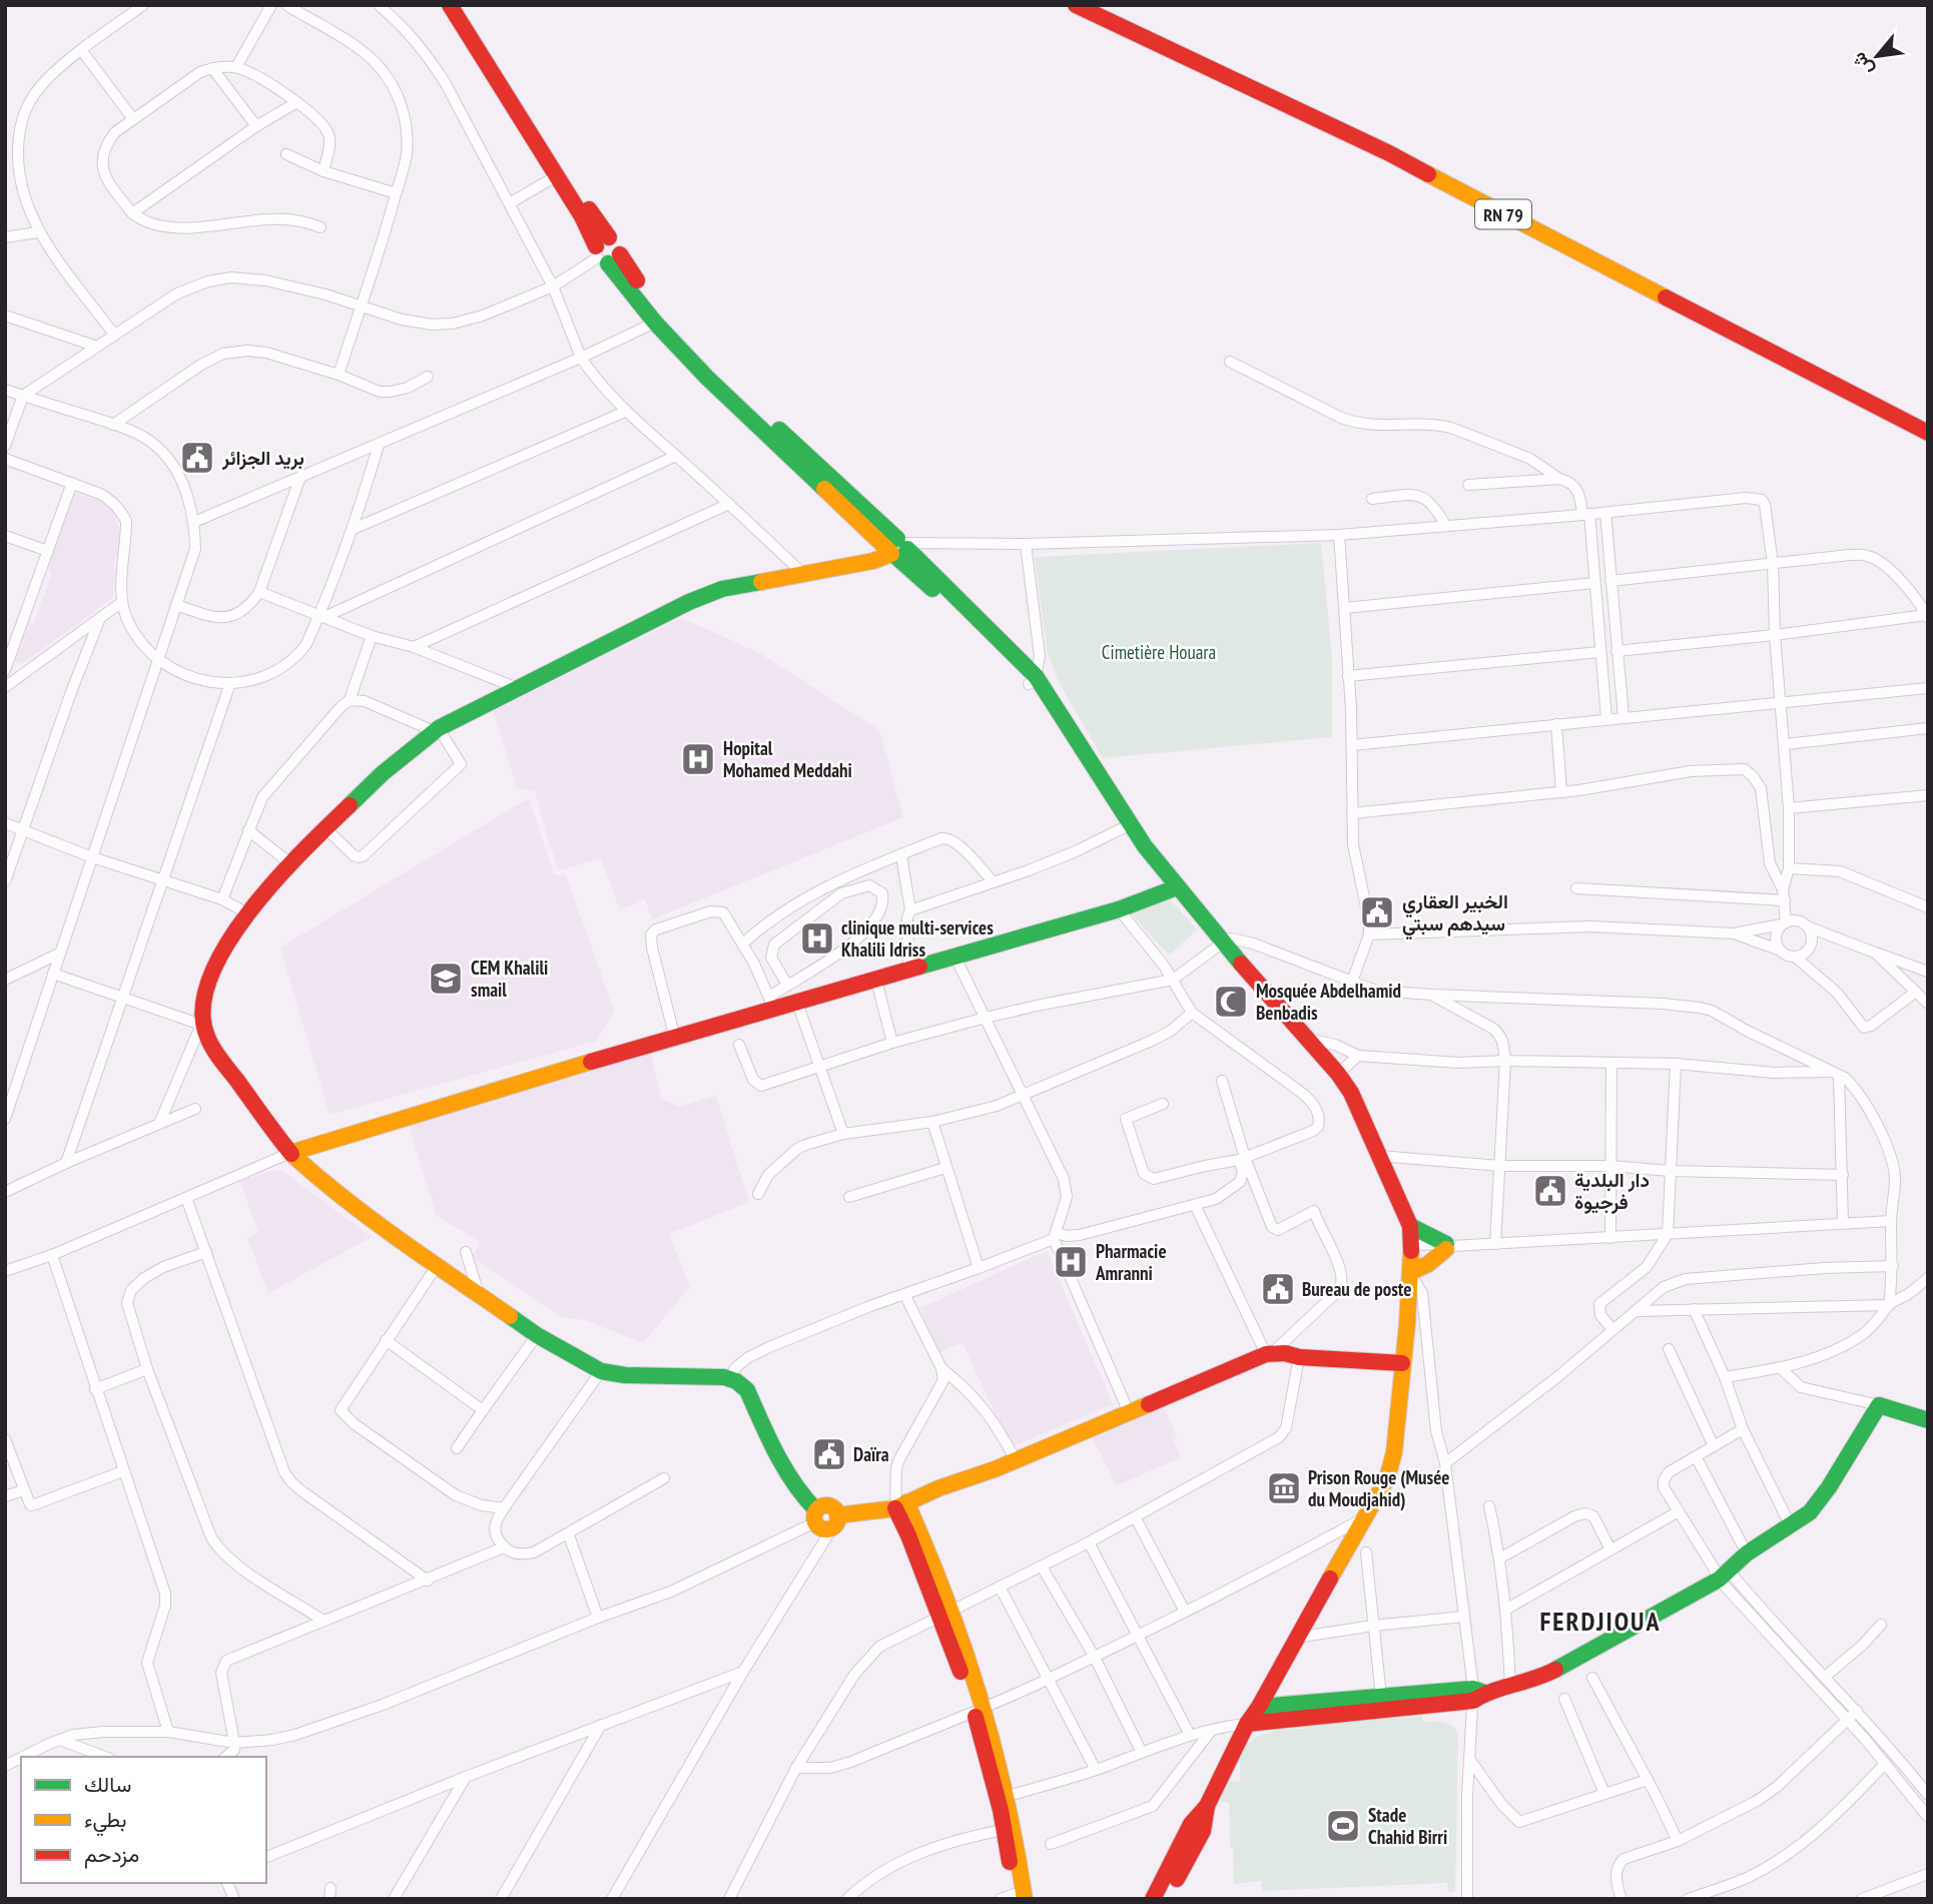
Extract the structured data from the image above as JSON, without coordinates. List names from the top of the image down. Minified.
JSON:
{"streets":{"main road":["RN 79"]},"districts":["FERDJIOUA"],"parks":["Cimetière Houara"],"places":{"public building":["بريد الجزائر","الخبير العقاري سيدهم سبتي","دار البلدية فرجيوة","Bureau de poste","Daïra"],"hospital":["Hopital Mohamed Meddahi","clinique multi-services Khalili Idriss","Pharmacie Amranni"],"school or university":["CEM Khalili smail"],"mosque":["Mosquée Abdelhamid Benbadis"],"museum":["Prison Rouge (Musée du Moudjahid)"],"sports":["Stade Chahid Birri"]},"legend":["سالك","بطيء","مزدحم"],"north":"bottom left"}
